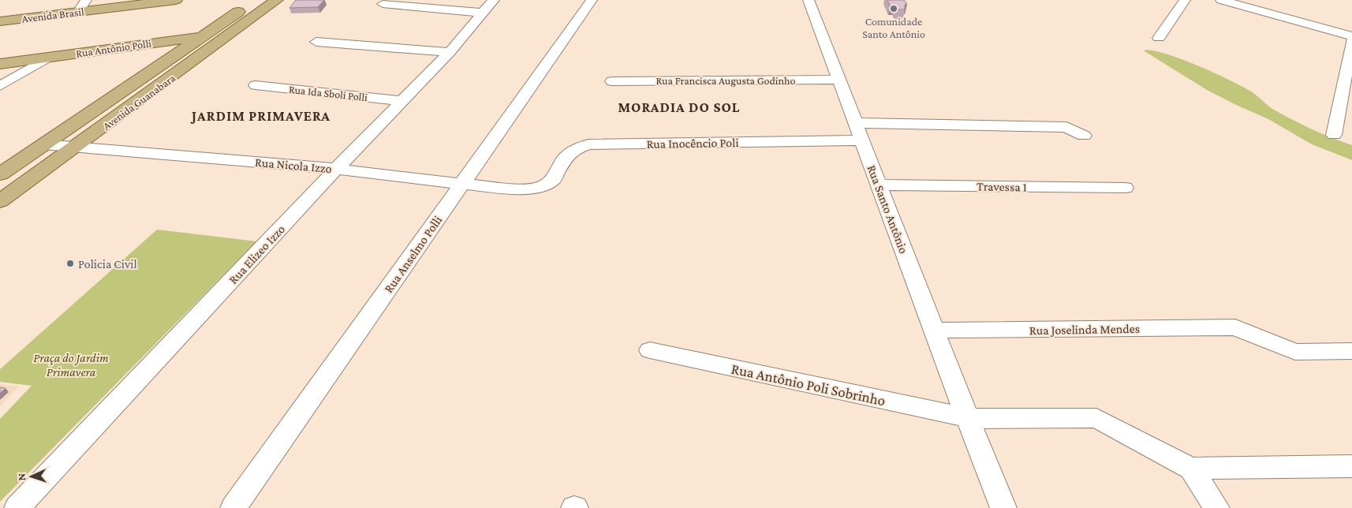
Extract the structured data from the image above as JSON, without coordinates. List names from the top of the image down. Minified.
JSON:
{"streets":{"main road":["Avenida Brasil","Rua Antônio Polli","Avenida Guanabara"],"street":["Rua Francisca Augusta Godinho","Rua Ida Sboli Polli","Rua Inocêncio Poli","Rua Nicola Izzo","Rua Santo Antônio","Rua Elizeo Izzo","Rua Anselmo Polli","Rua Joselinda Mendes","Rua Antônio Poli Sobrinho"],"lane":["Travessa 1"]},"crossings":[["Rua Antônio Polli","Avenida Guanabara"],["Rua Francisca Augusta Godinho","Rua Santo Antônio"],["Rua Ida Sboli Polli","Rua Elizeo Izzo"],["Avenida Guanabara","Rua Nicola Izzo"],["Rua Inocêncio Poli","Rua Nicola Izzo"],["Rua Inocêncio Poli","Rua Santo Antônio"],["Rua Nicola Izzo","Rua Elizeo Izzo"],["Rua Nicola Izzo","Rua Anselmo Polli"],["Travessa 1","Rua Santo Antônio"],["Rua Santo Antônio","Rua Joselinda Mendes"],["Rua Santo Antônio","Rua Antônio Poli Sobrinho"]],"districts":["MORADIA DO SOL","JARDIM PRIMAVERA"],"parks":["Praça do Jardim Primavera"],"places":["Comunidade Santo Antônio","Policia Civil"],"north":"left"}
